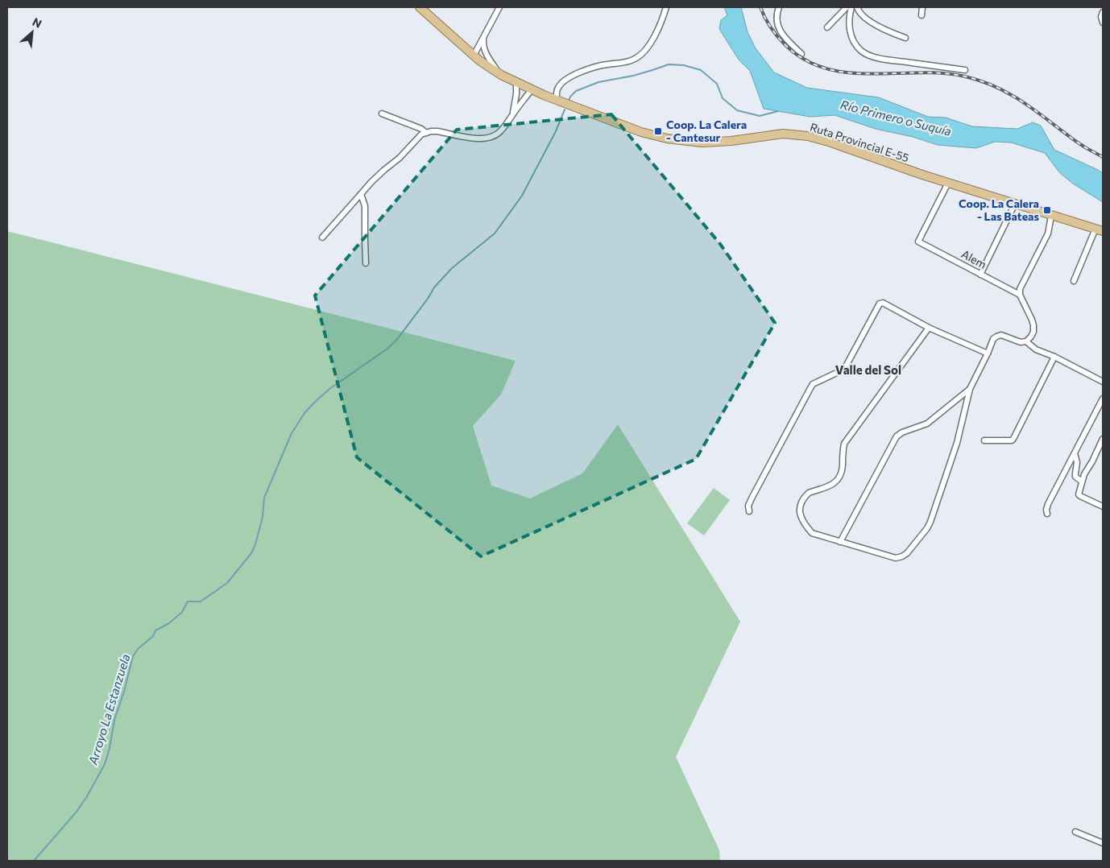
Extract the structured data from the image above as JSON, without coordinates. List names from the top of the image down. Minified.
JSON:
{"streets":{"main road":["Ruta Provincial E-55"],"street":["Alem"]},"crossings":[["Ruta Provincial E-55","Alem"]],"districts":["Valle del Sol"],"water":["Río Primero o Suquía","Arroyo La Estanzuela"],"places":{"transit":["Coop. La Calera - Cantesur","Coop. La Calera - Las Bateas"]},"north":"top right"}
